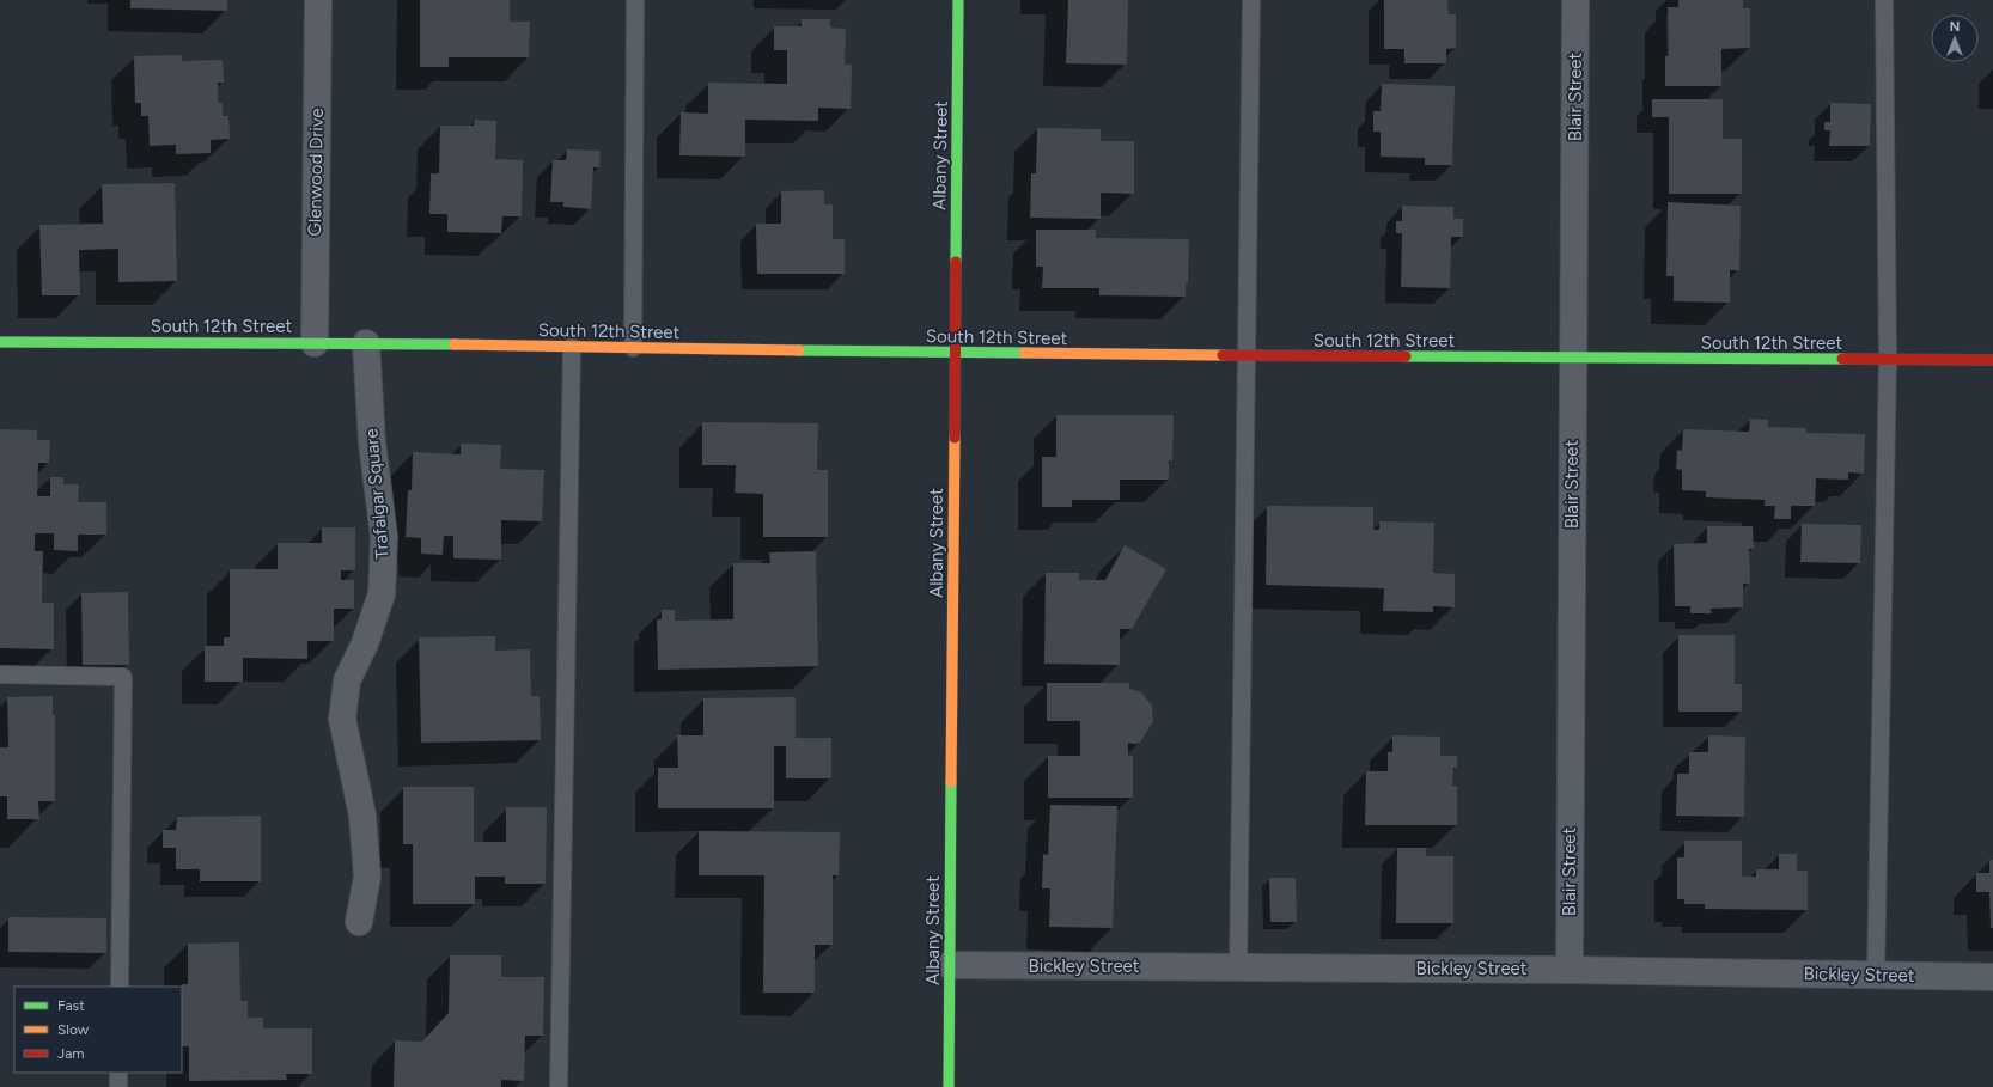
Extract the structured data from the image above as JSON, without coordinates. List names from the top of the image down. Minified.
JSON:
{"streets":{"street":["Blair Street","Albany Street","Glenwood Drive","South 12th Street","Trafalgar Square","Bickley Street"]},"crossings":[["Blair Street","South 12th Street"],["Blair Street","Bickley Street"],["Albany Street","South 12th Street"],["Albany Street","Bickley Street"],["Glenwood Drive","South 12th Street"],["South 12th Street","Trafalgar Square"]],"legend":["Fast","Slow","Jam"],"north":"top"}
